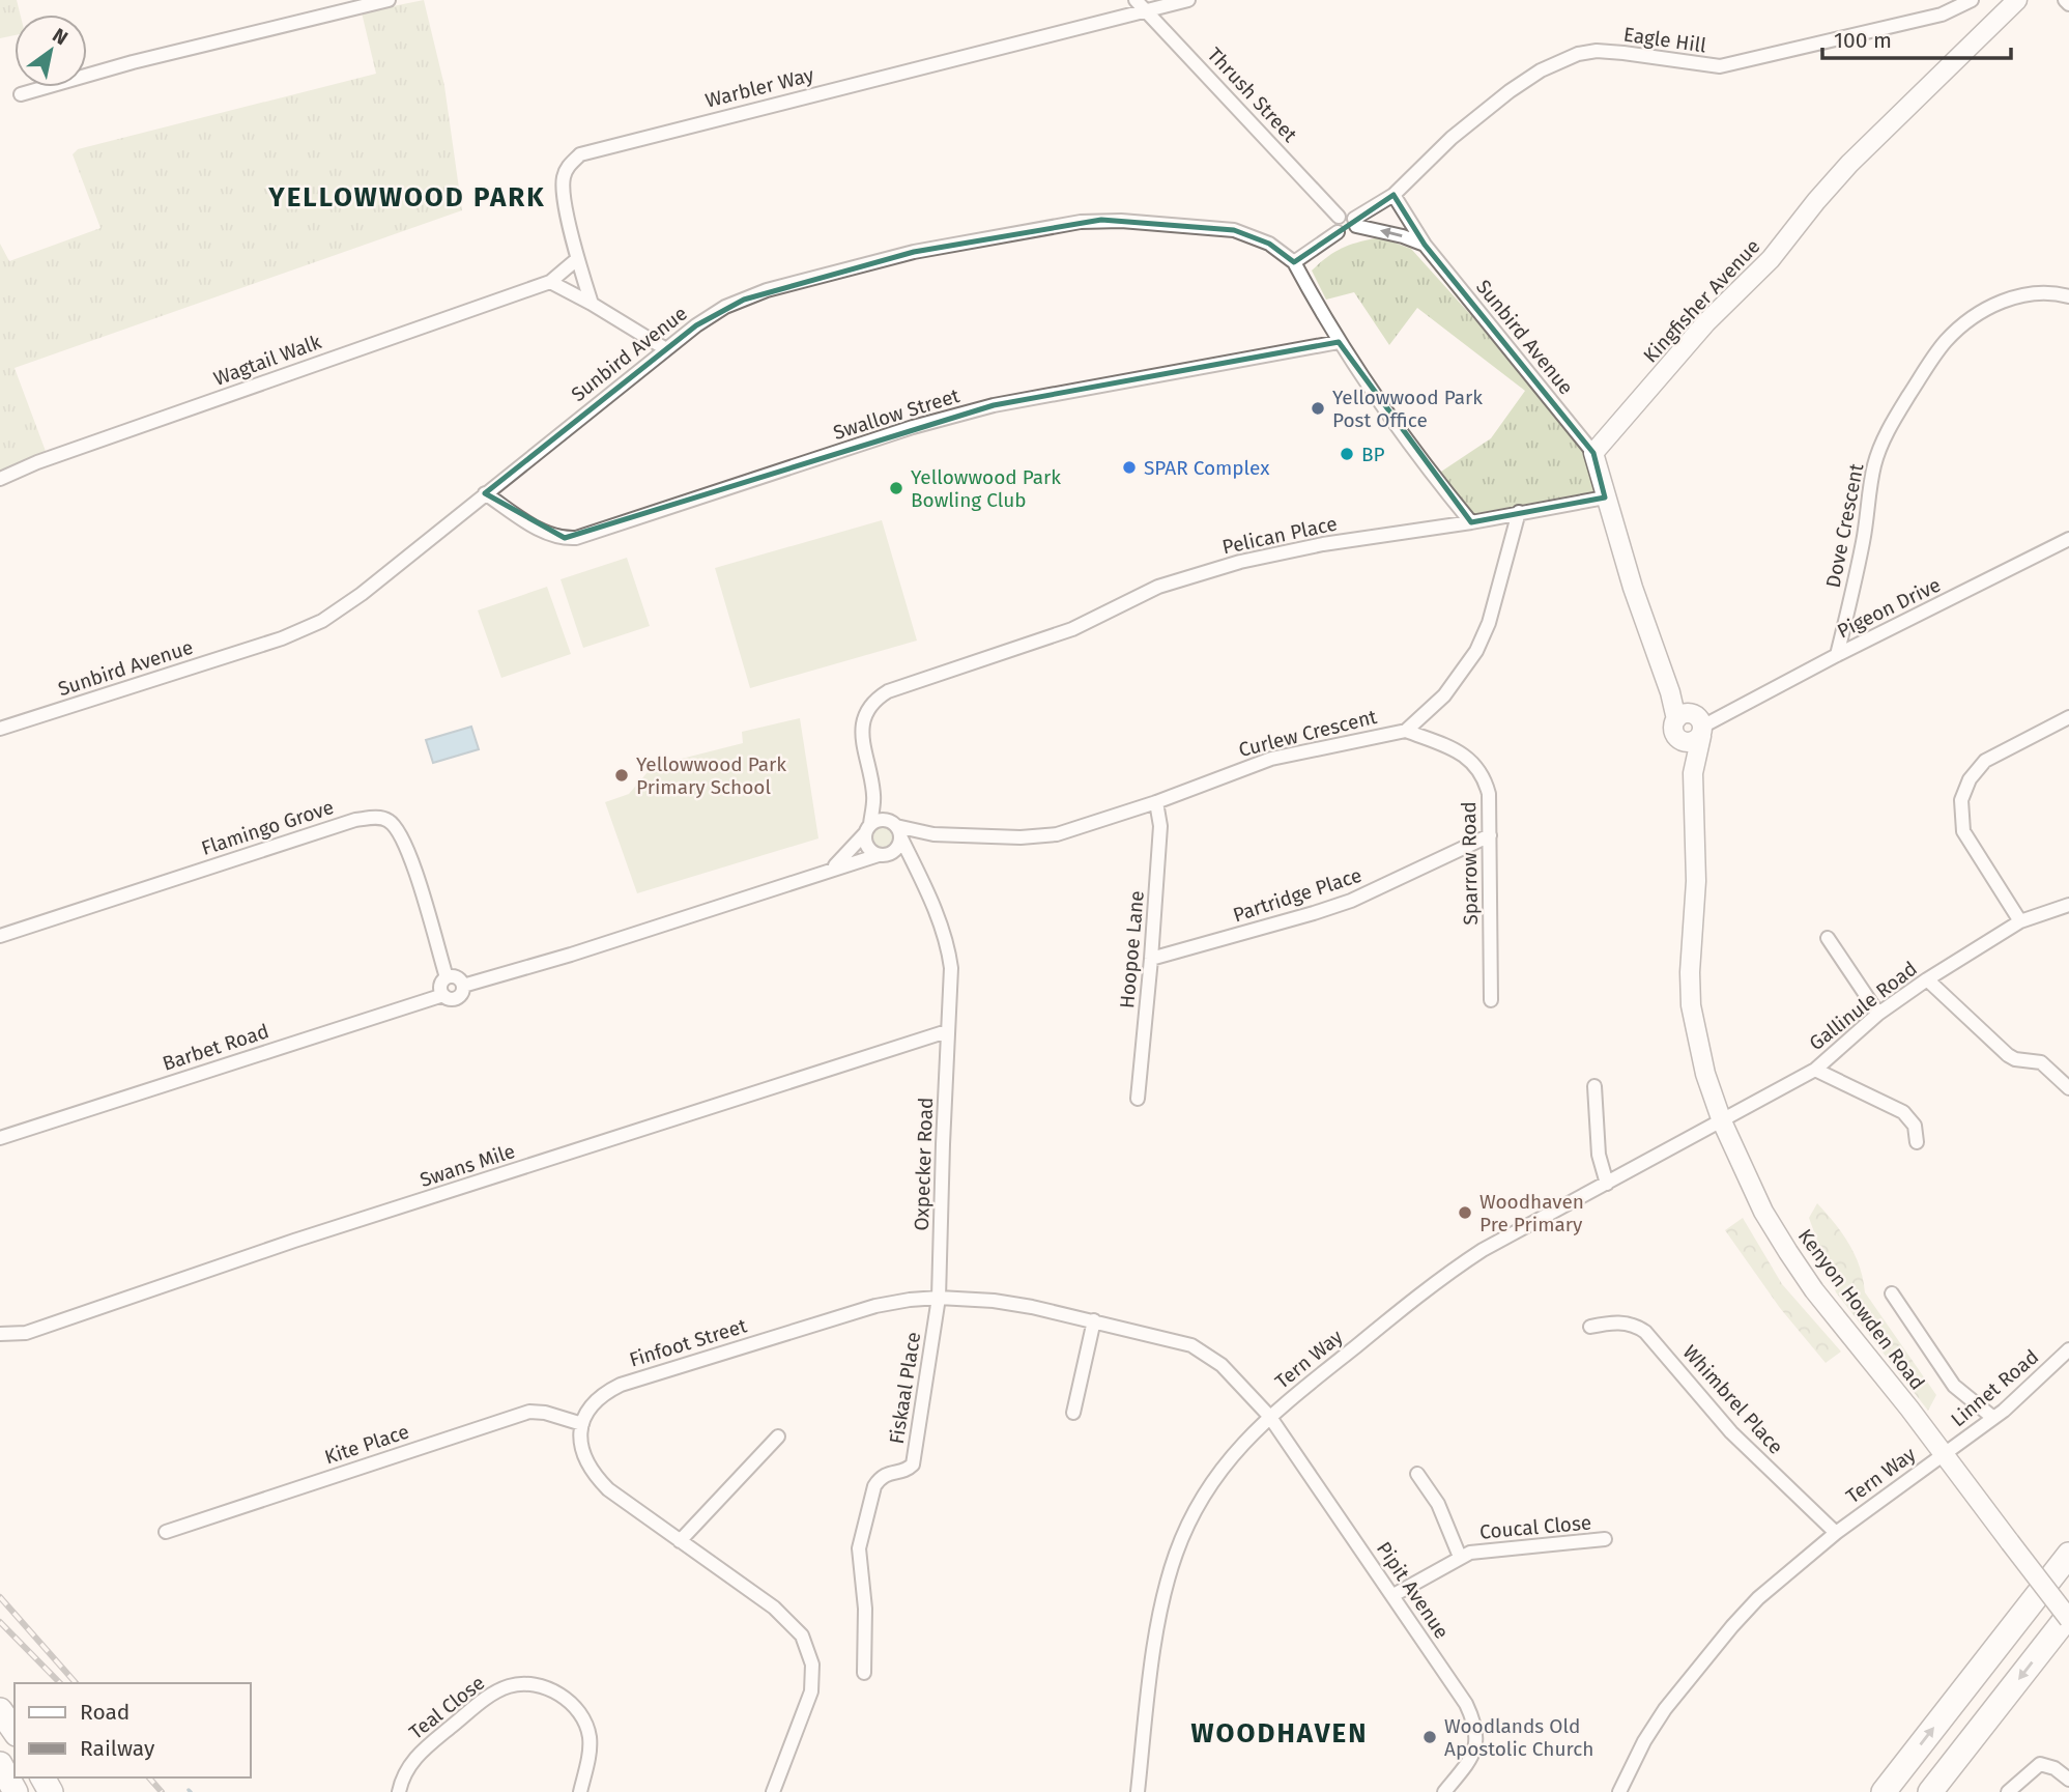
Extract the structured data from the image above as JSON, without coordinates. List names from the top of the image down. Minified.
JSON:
{"streets":{"street":["Eagle Hill","Warbler Way","Thrush Street","Kingfisher Avenue","Sunbird Avenue","Wagtail Walk","Swallow Street","Dove Crescent","Pelican Place","Pigeon Drive","Curlew Crescent","Flamingo Grove","Sparrow Road","Partridge Place","Hoopoe Lane","Gallinule Road","Barbet Road","Oxpecker Road","Swans Mile","Kenyon Howden Road","Finfoot Street","Tern Way","Fiskaal Place","Linnet Road","Whimbrel Place","Kite Place","Coucal Close","Pipit Avenue","Teal Close"]},"crossings":[["Eagle Hill","Sunbird Avenue"],["Warbler Way","Thrush Street"],["Warbler Way","Wagtail Walk"],["Kingfisher Avenue","Sunbird Avenue"],["Sunbird Avenue","Swallow Street"],["Dove Crescent","Pigeon Drive"],["Pelican Place","Curlew Crescent"],["Pigeon Drive","Kenyon Howden Road"],["Curlew Crescent","Sparrow Road"],["Curlew Crescent","Hoopoe Lane"],["Curlew Crescent","Oxpecker Road"],["Flamingo Grove","Barbet Road"],["Sparrow Road","Partridge Place"],["Partridge Place","Hoopoe Lane"],["Gallinule Road","Kenyon Howden Road"],["Gallinule Road","Tern Way"],["Oxpecker Road","Swans Mile"],["Oxpecker Road","Finfoot Street"],["Oxpecker Road","Fiskaal Place"],["Kenyon Howden Road","Tern Way"],["Kenyon Howden Road","Linnet Road"],["Finfoot Street","Tern Way"],["Finfoot Street","Fiskaal Place"],["Finfoot Street","Kite Place"],["Finfoot Street","Pipit Avenue"],["Tern Way","Linnet Road"],["Tern Way","Whimbrel Place"],["Tern Way","Pipit Avenue"],["Coucal Close","Pipit Avenue"]],"districts":["YELLOWWOOD PARK","WOODHAVEN"],"places":["Yellowwood Park Post Office","BP","SPAR Complex","Yellowwood Park Bowling Club","Yellowwood Park Primary School","Woodhaven Pre Primary","Woodlands Old Apostolic Church"],"legend":["Road","Railway"],"scale_bar":"100 m","north":"top right"}
